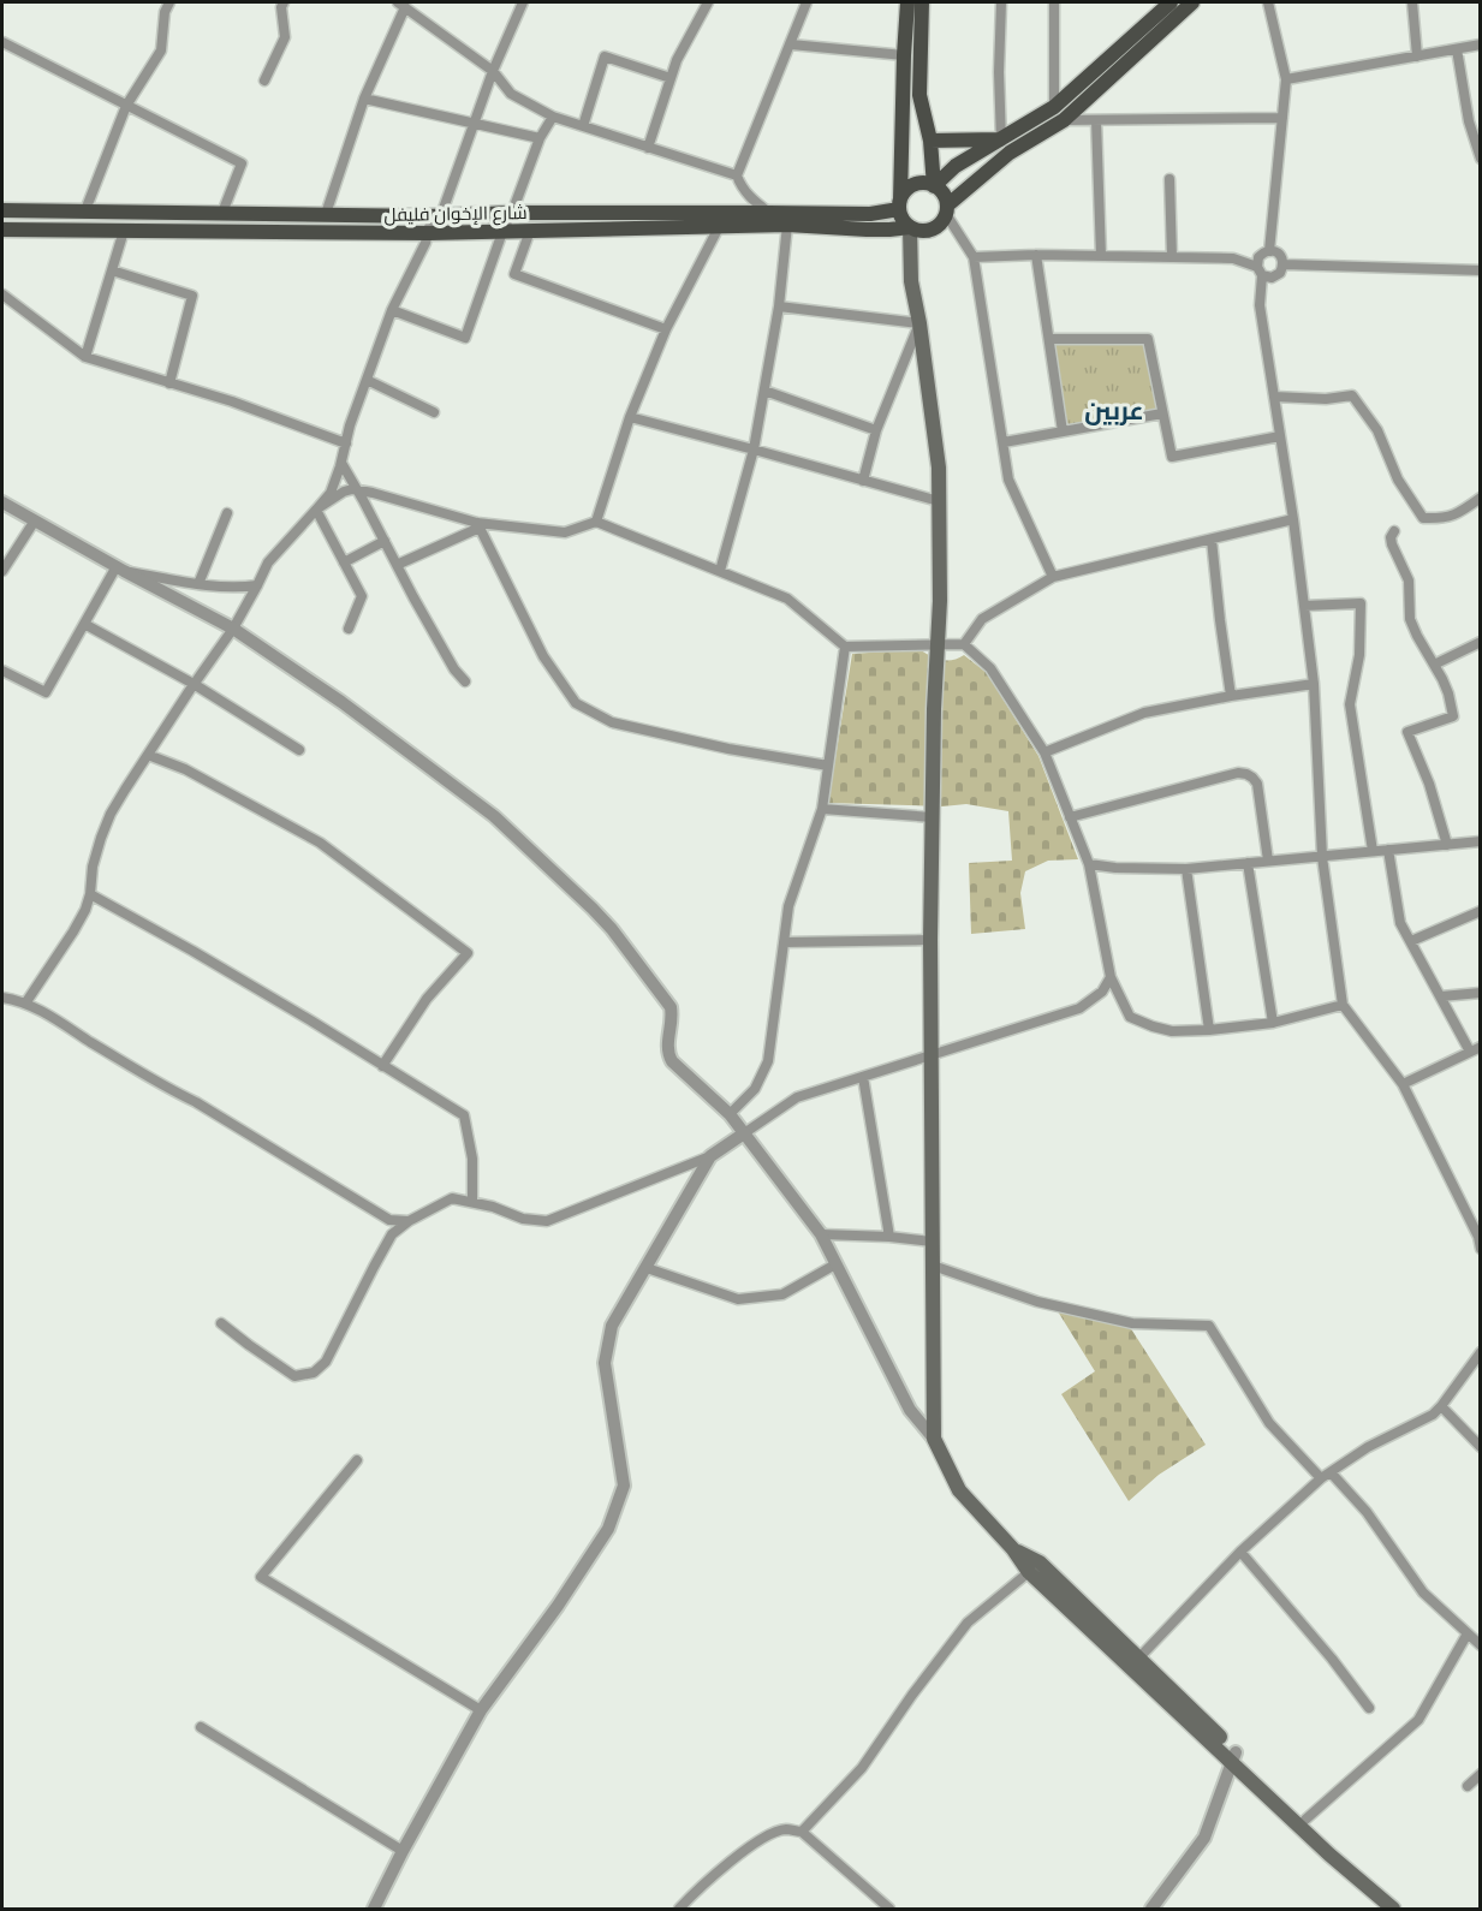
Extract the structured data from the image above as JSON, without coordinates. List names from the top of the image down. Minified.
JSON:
{"streets":{"main road":["شارع الإخوان فليفل"]},"districts":["عربين"]}
